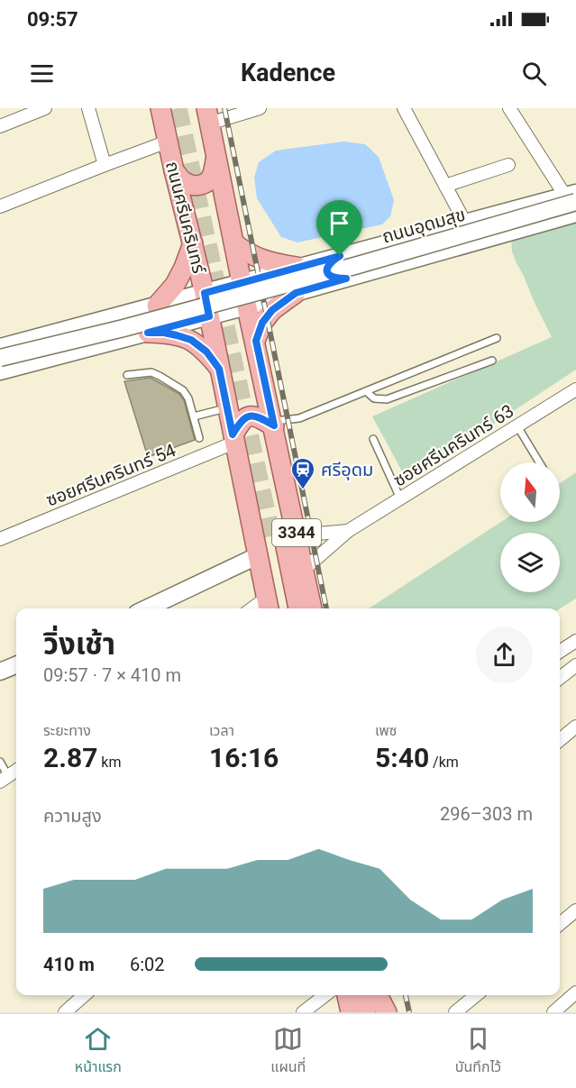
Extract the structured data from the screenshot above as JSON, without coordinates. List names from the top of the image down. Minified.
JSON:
{"streets":{"main road":["ถนนศรีนครินทร์","ถนนอุดมสุข","3344"],"street":["ซอยศรีนครินทร์ 63","ซอยศรีนครินทร์ 54"]},"crossings":[["ถนนศรีนครินทร์","ซอยศรีนครินทร์ 54"],["ซอยศรีนครินทร์ 63","3344"]],"places":{"station":["ศรีอุดม"]},"north":"top","page":{"status":"09:57","header":"Kadence","heading":["วิ่งเช้า","09:57 · 7 × 410 m"],"stats":[["ระยะทาง","2.87 km"],["เวลา","16:16"],["เพซ","5:40 /km"]],"chart":["ความสูง","296–303 m"],"list":[{"name":"410 m","note":"6:02"}],"tabs":["หน้าแรก","แผนที่","บันทึกไว้"]}}
